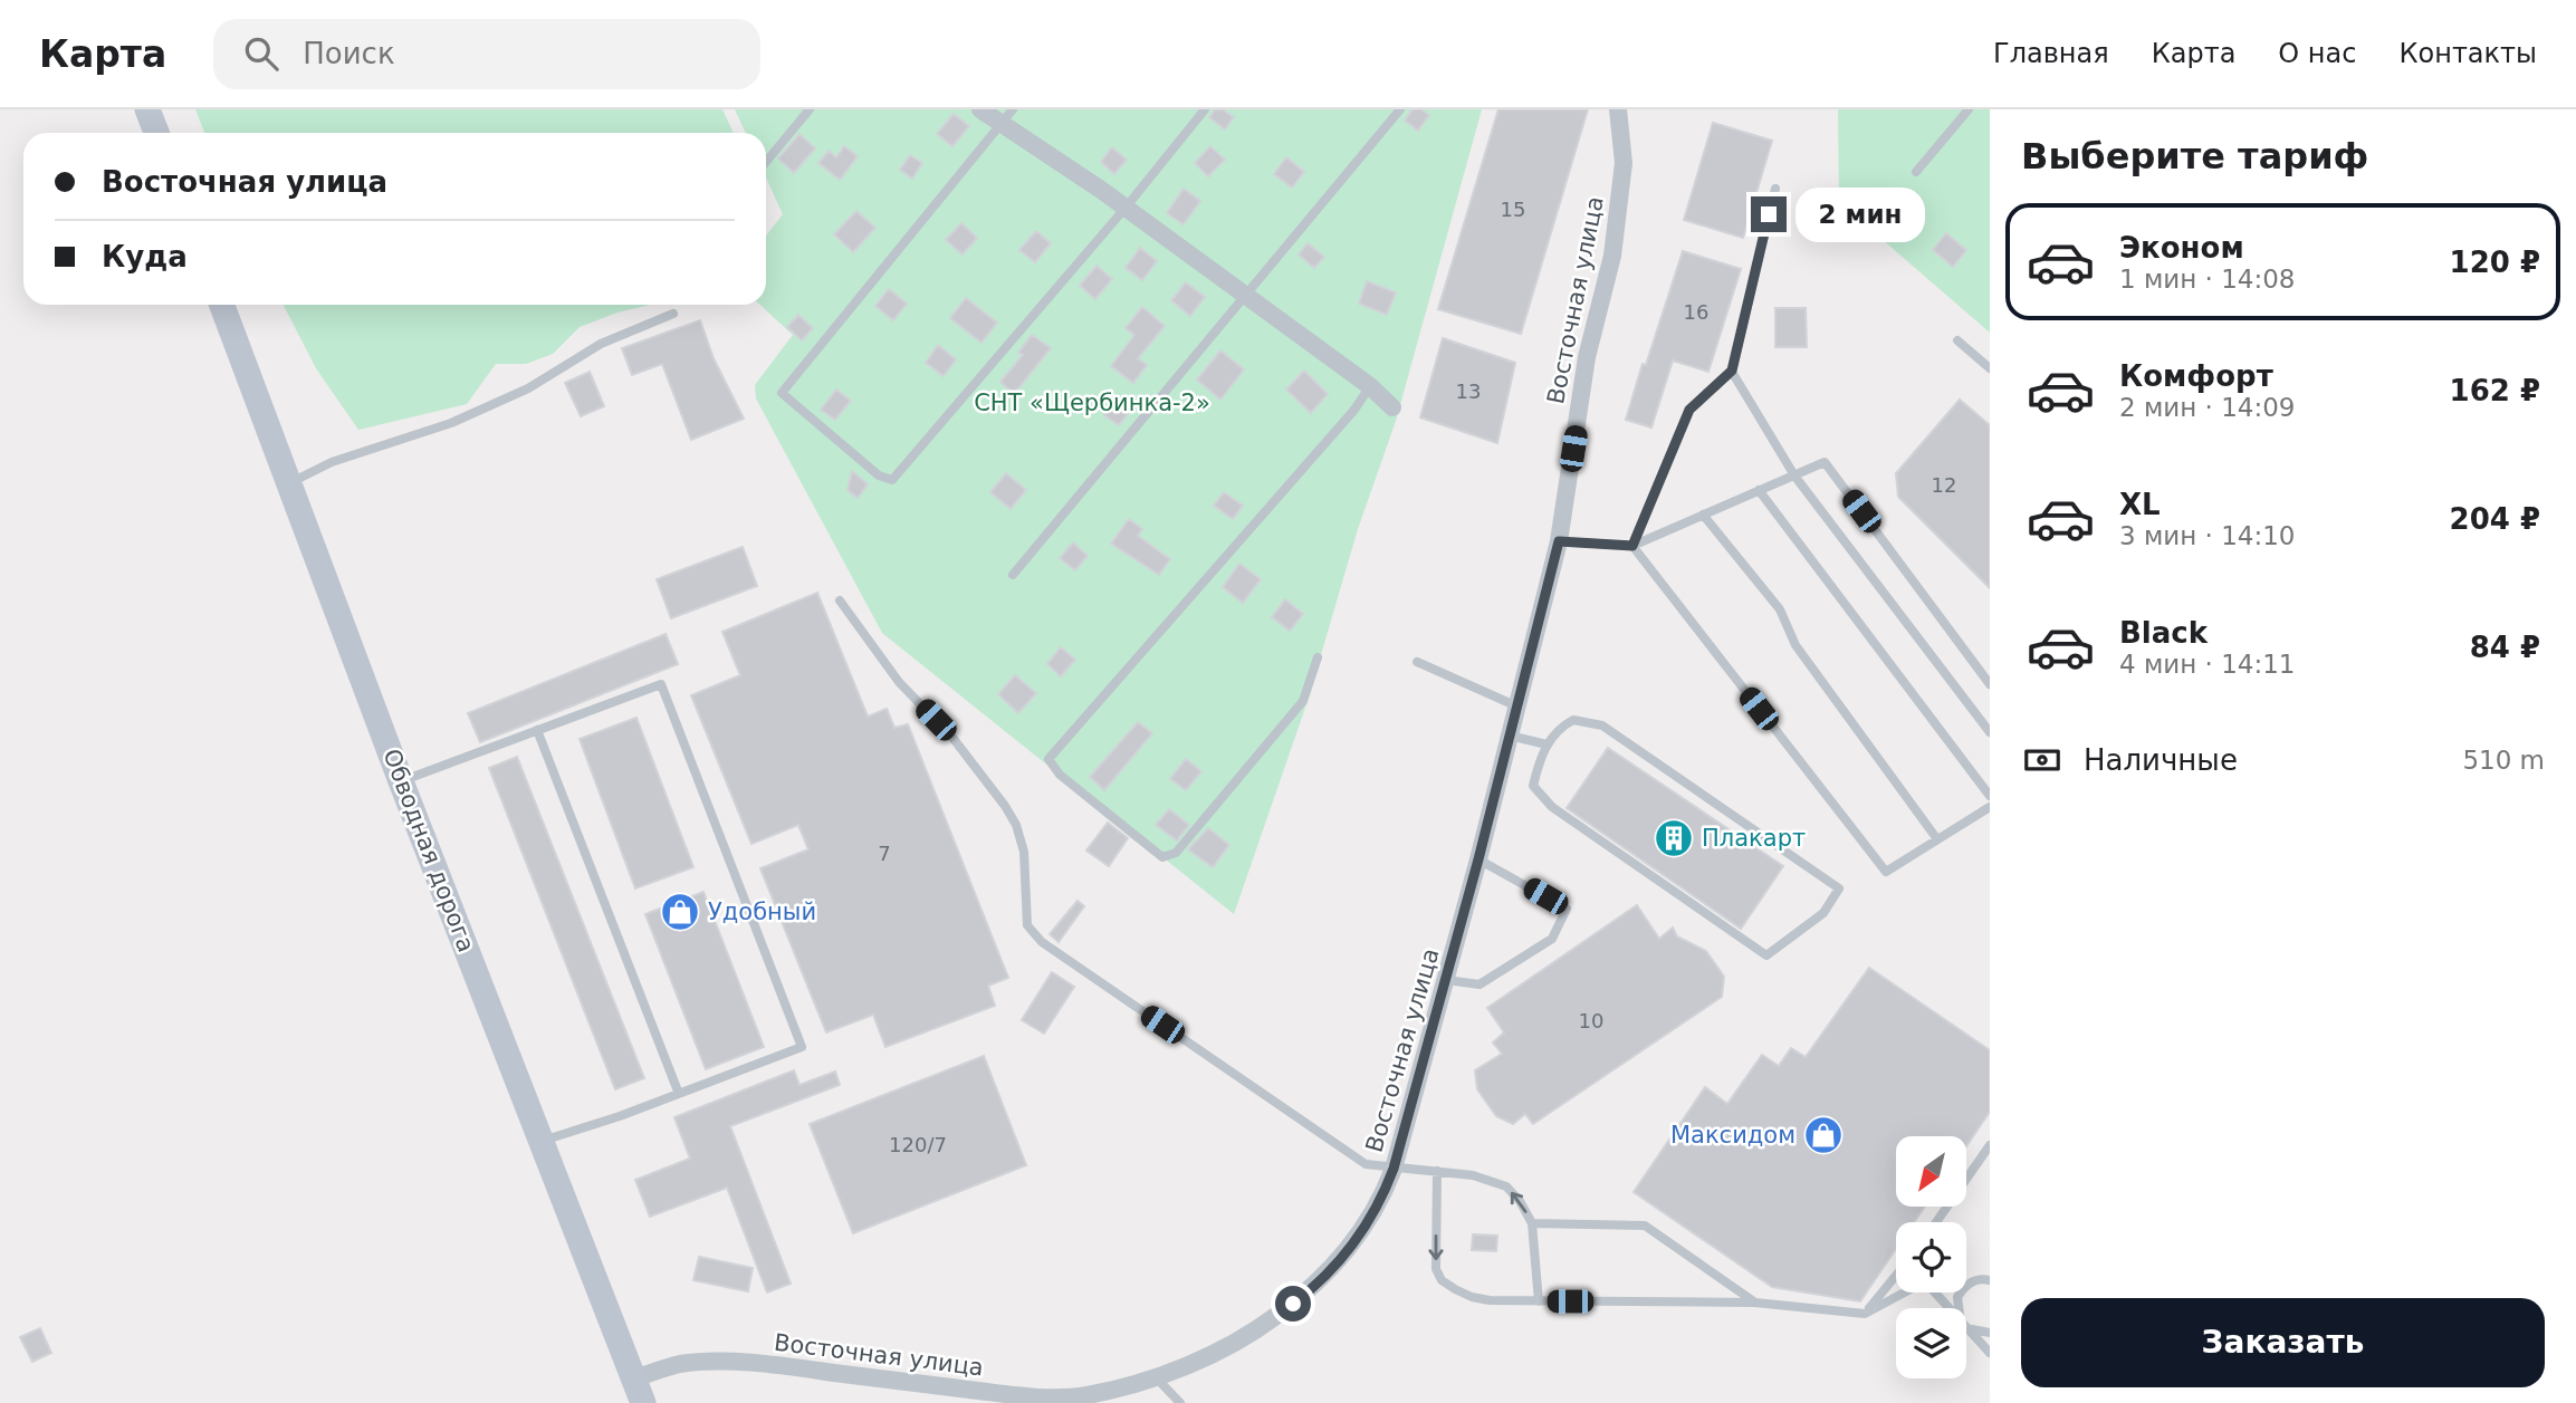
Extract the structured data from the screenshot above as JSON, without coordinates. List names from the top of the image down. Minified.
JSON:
{"streets":{"main road":["Обводная дорога"],"street":["Восточная улица"]},"crossings":[["Восточная улица","Обводная дорога"]],"parks":["СНТ «Щербинка-2»"],"places":{"building":["Плакарт"],"shop":["Удобный","Максидом"]},"house_numbers":["15","16","13","12","7","10","120/7"],"north":"bottom left","page":{"header":"Карта","search":"Поиск","nav":["Главная","Карта","О нас","Контакты"],"heading":"Выберите тариф","banner":["Восточная улица","Куда"],"bubble":"2 мин","list":[{"name":"Эконом","note":"1 мин · 14:08","value":"120 ₽"},{"name":"Комфорт","note":"2 мин · 14:09","value":"162 ₽"},{"name":"XL","note":"3 мин · 14:10","value":"204 ₽"},{"name":"Black","note":"4 мин · 14:11","value":"84 ₽"}],"pay":["Наличные","510 m"],"buttons":"Заказать"}}
